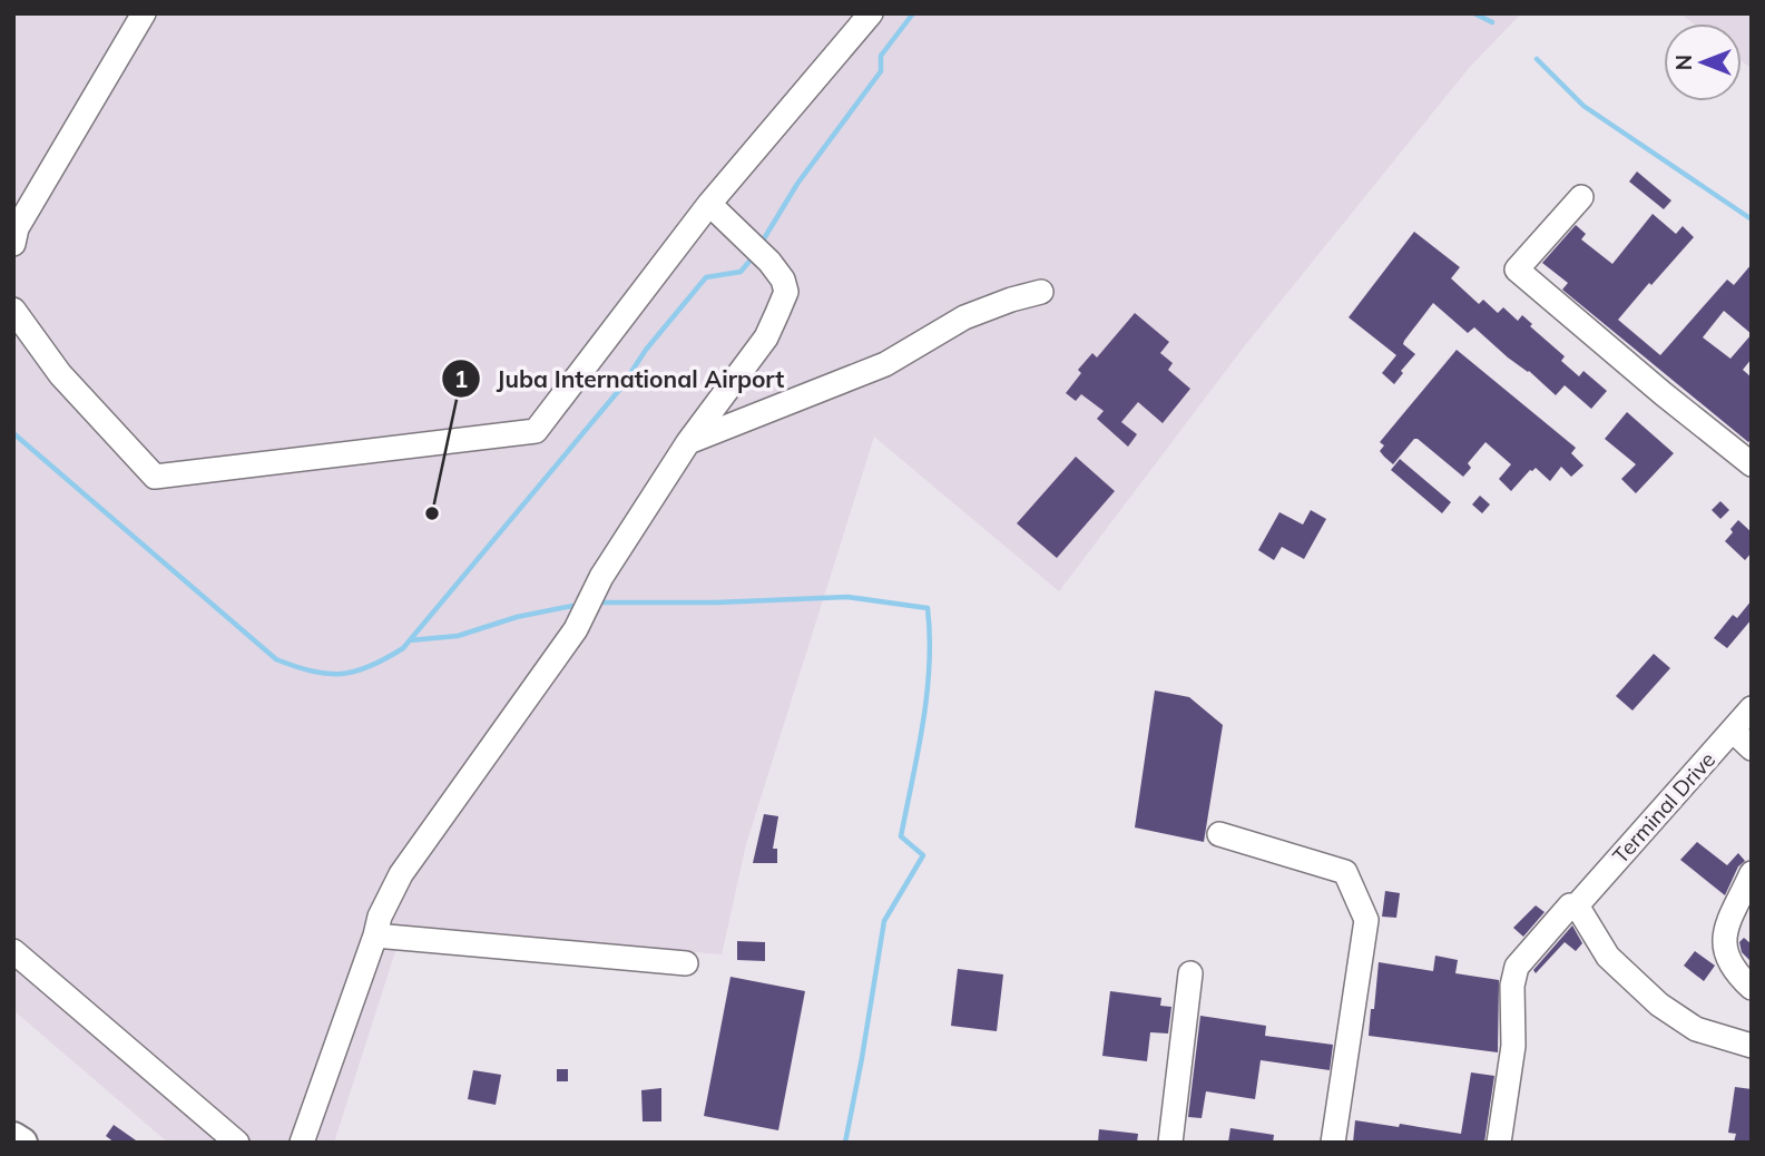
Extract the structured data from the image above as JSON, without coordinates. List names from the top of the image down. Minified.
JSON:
{"streets":{"street":["Terminal Drive"]},"places":["Juba International Airport"],"north":"left"}
